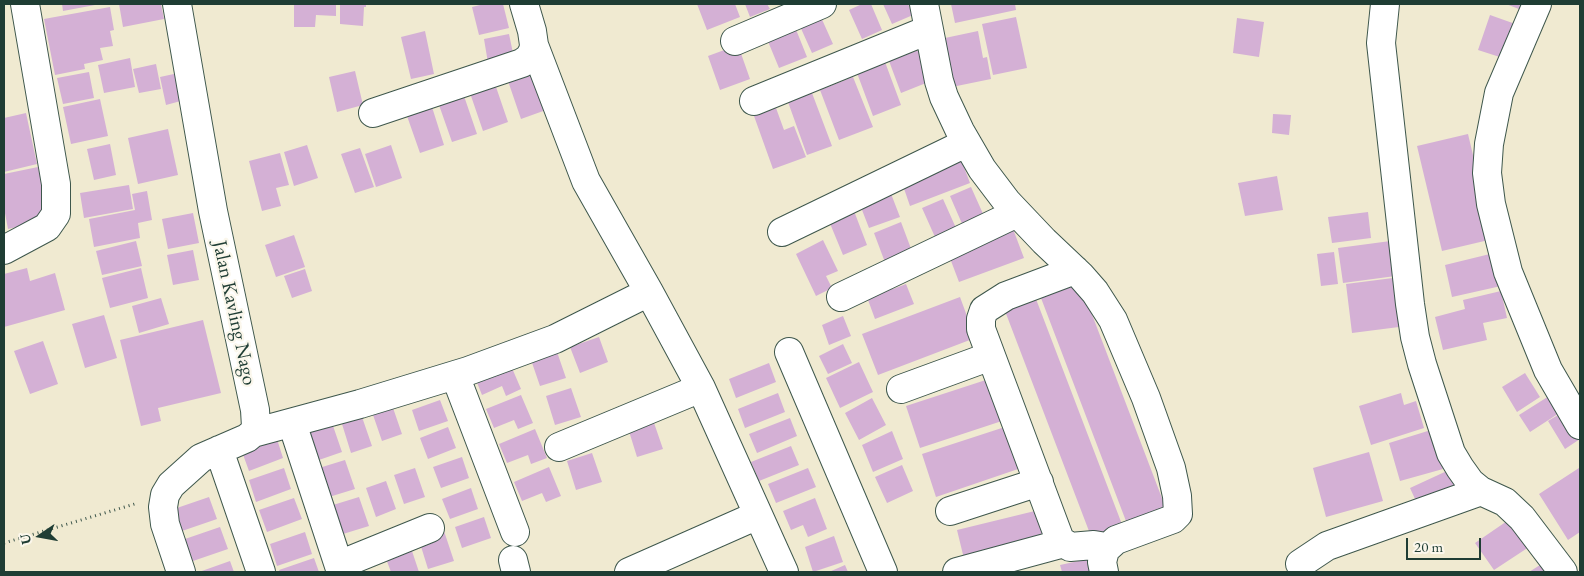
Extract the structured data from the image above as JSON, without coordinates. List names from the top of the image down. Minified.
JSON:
{"streets":{"street":["Jalan Kavling Nago"]},"scale_bar":"20 m","north":"left"}
